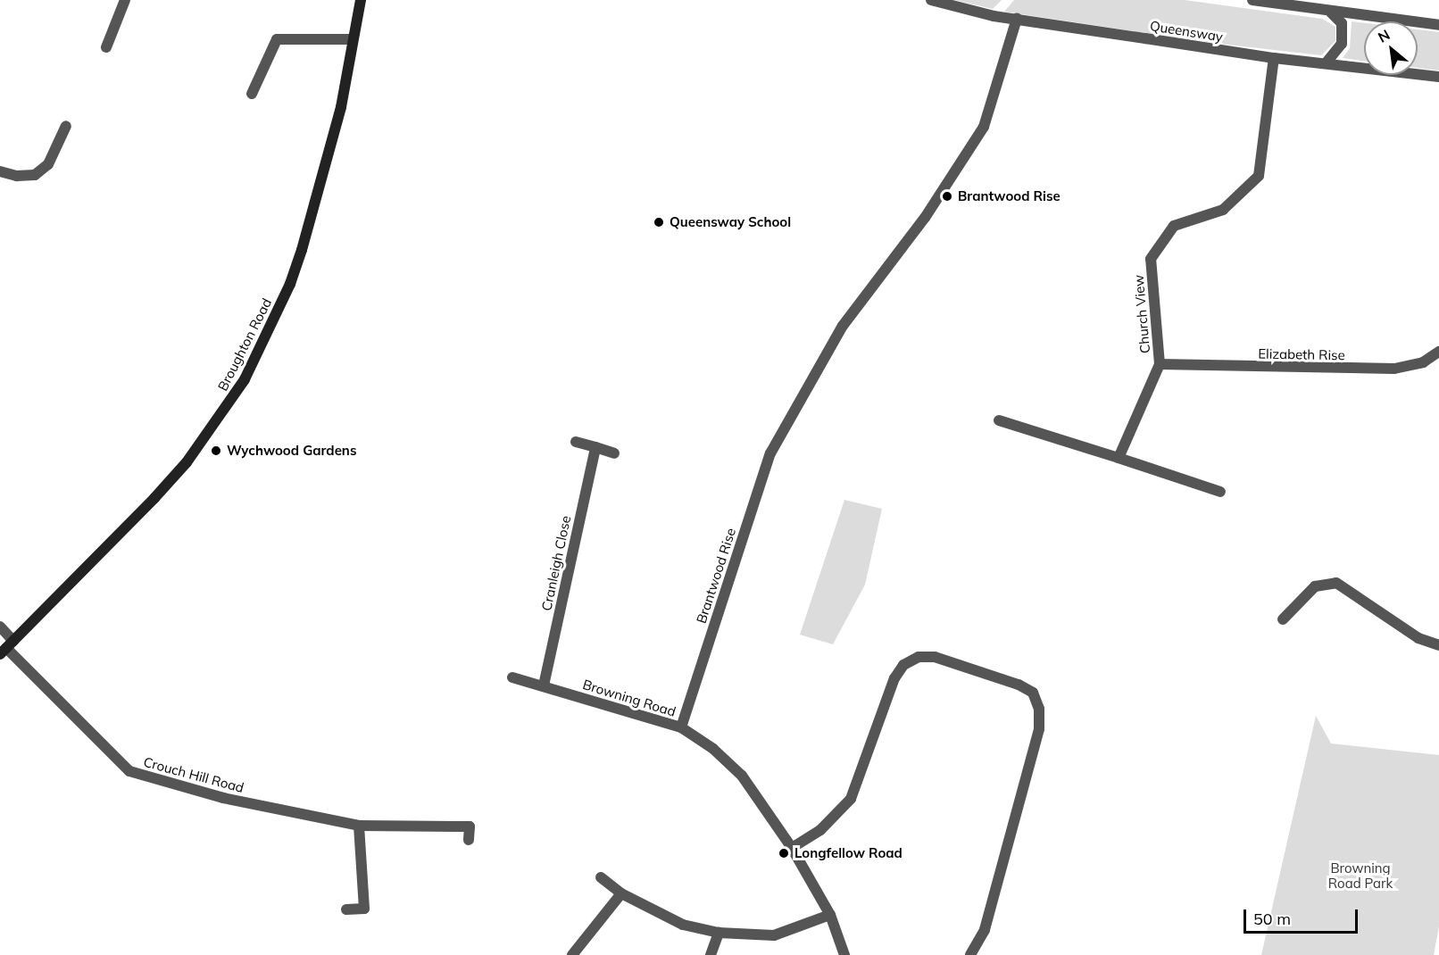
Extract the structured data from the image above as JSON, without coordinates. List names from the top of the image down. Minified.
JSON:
{"streets":{"main road":["Broughton Road"],"street":["Queensway","Church View","Elizabeth Rise","Cranleigh Close","Brantwood Rise","Browning Road","Crouch Hill Road"]},"crossings":[["Queensway","Church View"],["Queensway","Brantwood Rise"],["Church View","Elizabeth Rise"],["Broughton Road","Crouch Hill Road"],["Cranleigh Close","Browning Road"],["Brantwood Rise","Browning Road"]],"parks":["Browning Road Park"],"places":["Brantwood Rise","Queensway School","Wychwood Gardens","Longfellow Road"],"scale_bar":"50 m","north":"top left"}
